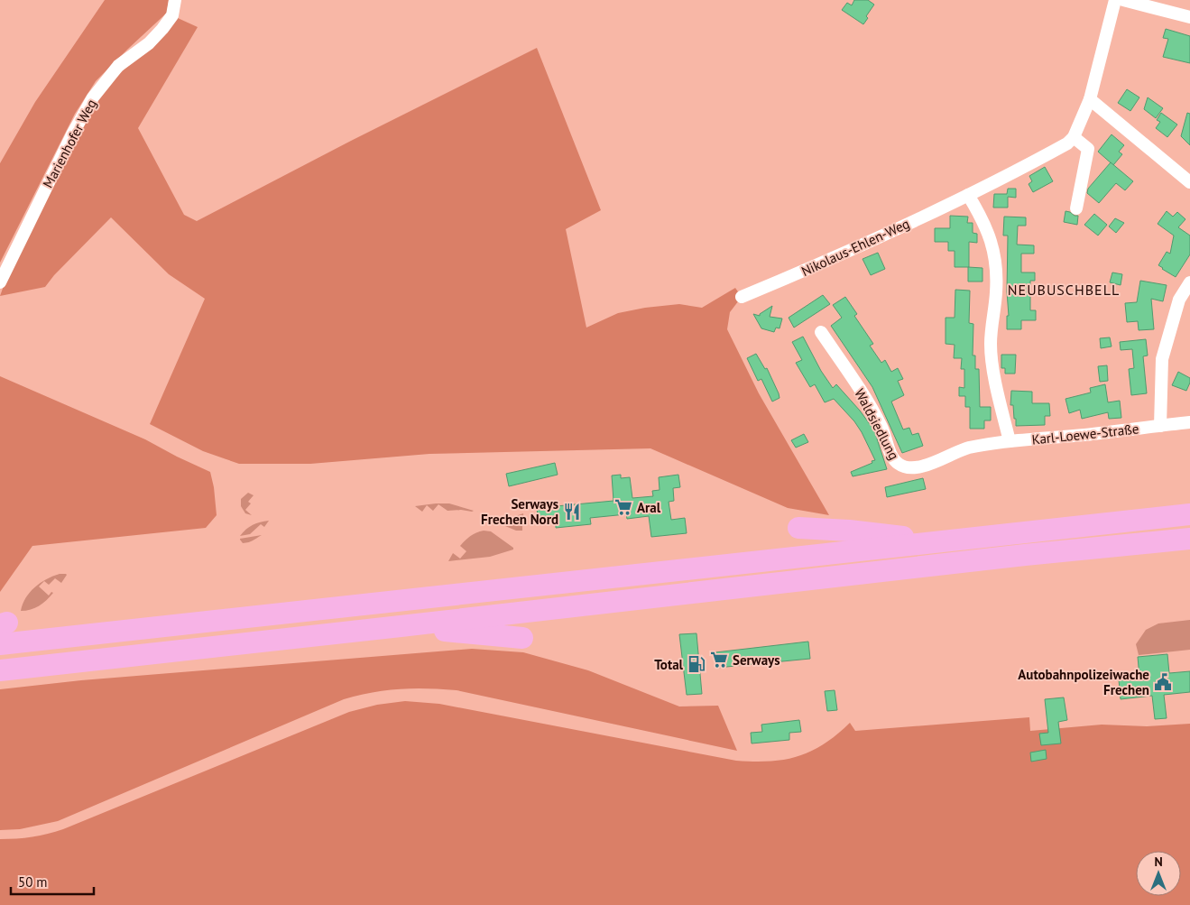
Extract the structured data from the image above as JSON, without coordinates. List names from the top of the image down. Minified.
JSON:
{"streets":{"street":["Marienhofer Weg","Nikolaus-Ehlen-Weg","Waldsiedlung","Karl-Loewe-Straße"]},"crossings":[["Waldsiedlung","Karl-Loewe-Straße"]],"districts":["NEUBUSCHBELL"],"places":{"supermarket":["Aral","Serways"],"restaurant":["Serways Frechen Nord"],"fuel station":["Total"],"public building":["Autobahnpolizeiwache Frechen"]},"scale_bar":"50 m","north":"top"}
